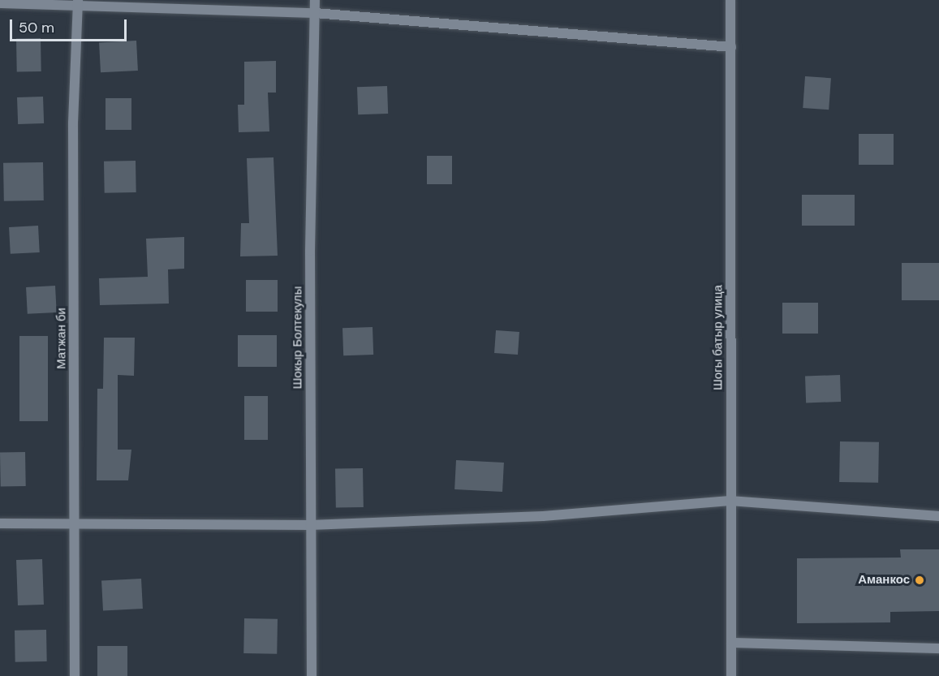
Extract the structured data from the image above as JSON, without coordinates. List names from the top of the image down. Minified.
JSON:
{"streets":{"street":["Шокыр Болтекулы","Шогы батыр улица","Матжан би"]},"places":["Аманкос"],"scale_bar":"50 m"}
